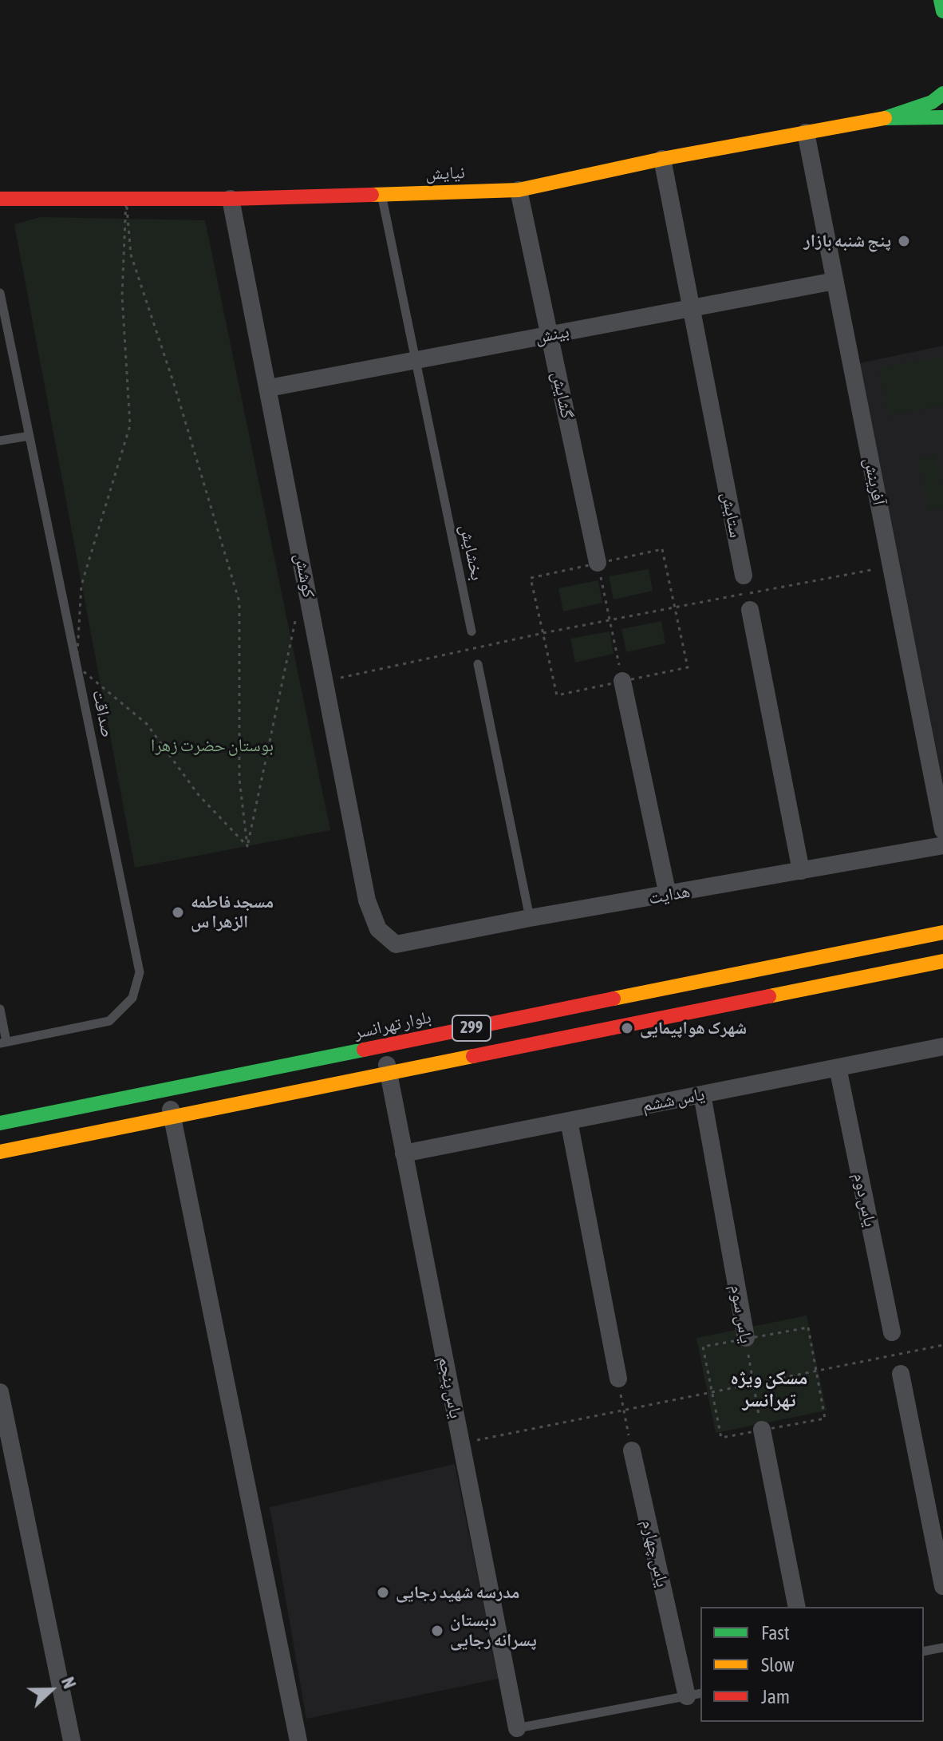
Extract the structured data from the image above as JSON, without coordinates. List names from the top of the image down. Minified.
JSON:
{"streets":{"main road":["نیایش","بلوار تهرانسر","299"],"street":["بینش","گشایش","آفرینش","ستایش","کوشش","هدایت","یاس ششم","یاس دوم","یاس سوم","یاس پنجم","یاس چهارم"],"lane":["بخشایش","صداقت"]},"crossings":[["نیایش","گشایش"],["نیایش","آفرینش"],["نیایش","ستایش"],["نیایش","بخشایش"],["نیایش","کوشش"],["بینش","گشایش"],["بینش","آفرینش"],["بینش","ستایش"],["بینش","بخشایش"],["بینش","کوشش"],["کوشش","هدایت"],["بلوار تهرانسر","یاس پنجم"],["299","یاس پنجم"],["یاس ششم","یاس دوم"],["یاس ششم","یاس سوم"],["یاس ششم","یاس پنجم"]],"districts":["مسکن ویژه تهرانسر"],"parks":["بوستان حضرت زهرا"],"places":["پنج شنبه بازار","مسجد فاطمه الزهرا س","شهرک هواپیمایی","مدرسه شهید رجایی","دبستان پسرانه رجایی"],"legend":["Fast","Slow","Jam"],"north":"right"}
